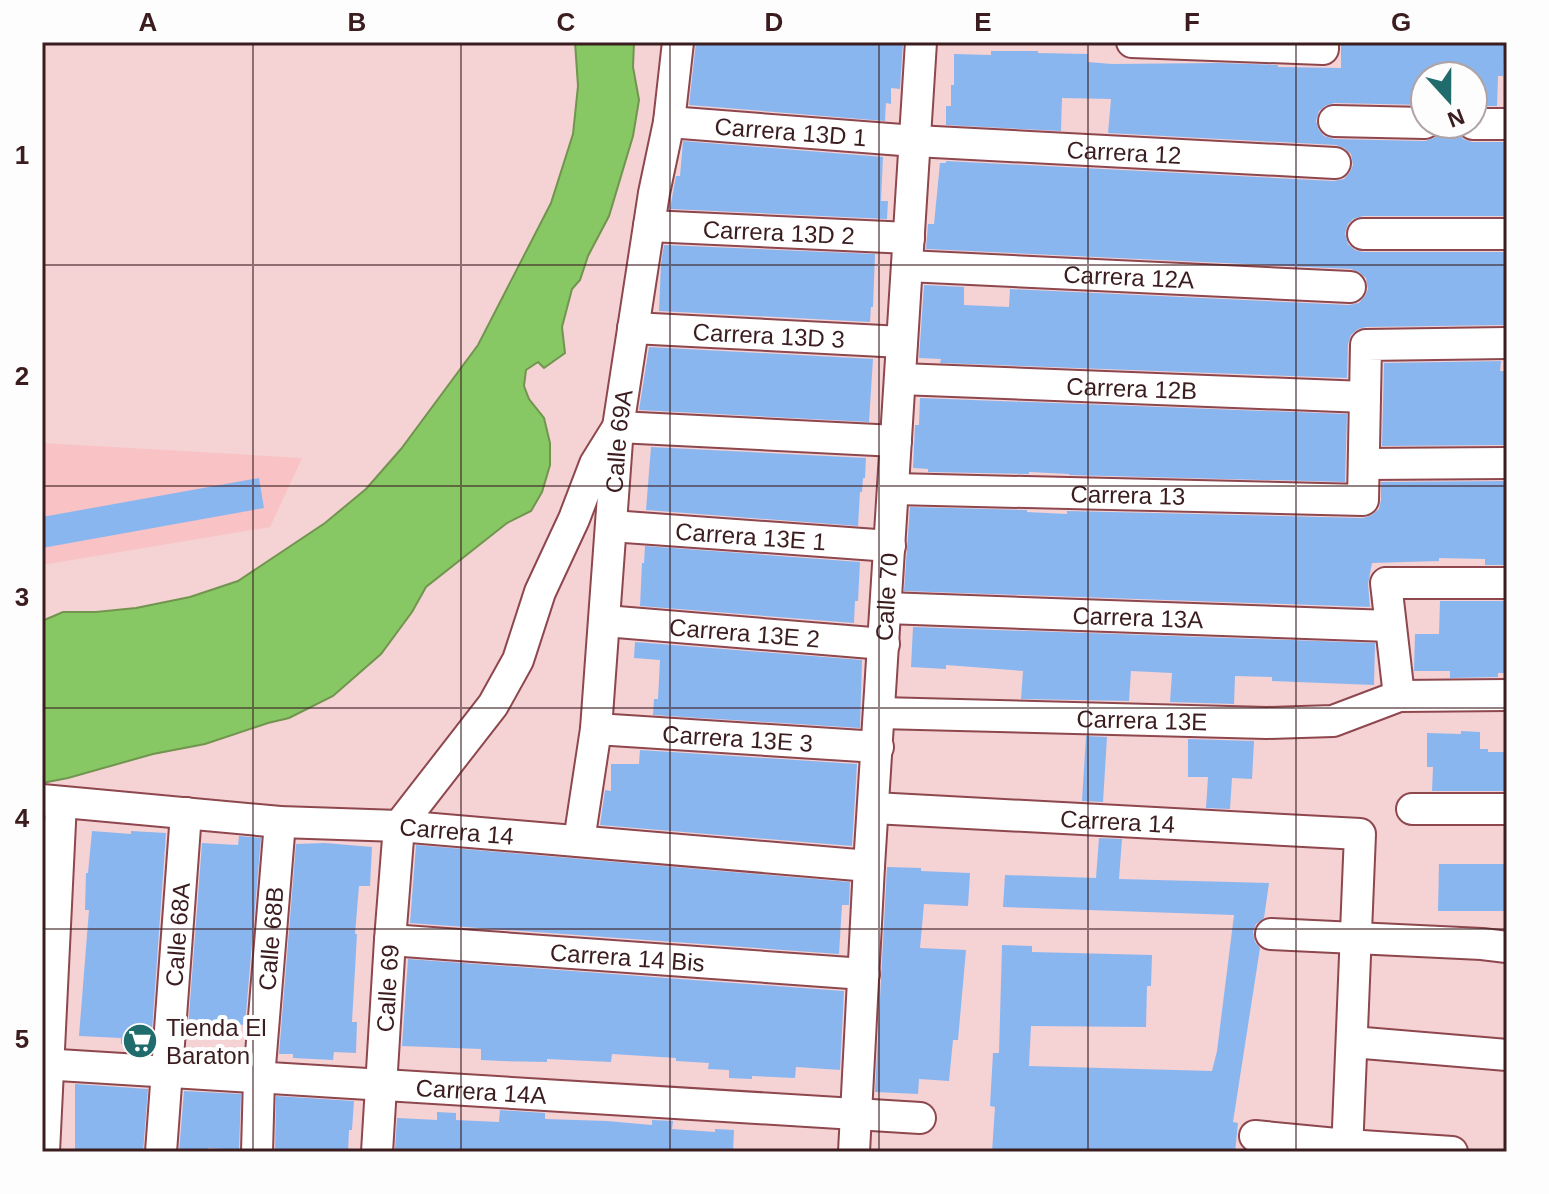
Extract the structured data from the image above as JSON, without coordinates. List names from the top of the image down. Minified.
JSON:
{"streets":{"street":["Carrera 13D 1","Carrera 12","Carrera 13D 2","Carrera 12A","Carrera 13D 3","Carrera 12B","Calle 69A","Carrera 13","Carrera 13E 1","Calle 70","Carrera 13A","Carrera 13E 2","Carrera 13E","Carrera 13E 3","Carrera 14","Calle 68A","Calle 68B","Carrera 14 Bis","Calle 69","Carrera 14A"]},"crossings":[["Carrera 13D 1","Carrera 12"],["Carrera 13D 1","Calle 69A"],["Carrera 13D 1","Calle 70"],["Carrera 12","Calle 70"],["Carrera 13D 2","Carrera 12A"],["Carrera 13D 2","Calle 69A"],["Carrera 13D 2","Calle 70"],["Carrera 12A","Calle 70"],["Carrera 13D 3","Calle 69A"],["Carrera 13D 3","Calle 70"],["Carrera 12B","Calle 70"],["Calle 69A","Carrera 13E 1"],["Calle 69A","Carrera 13E 2"],["Calle 69A","Carrera 13E 3"],["Calle 69A","Carrera 14"],["Carrera 13","Calle 70"],["Carrera 13E 1","Calle 70"],["Calle 70","Carrera 13A"],["Calle 70","Carrera 13E 2"],["Calle 70","Carrera 13E"],["Calle 70","Carrera 13E 3"],["Calle 70","Carrera 14"],["Calle 70","Carrera 14 Bis"],["Calle 70","Carrera 14A"],["Carrera 14","Calle 68A"],["Carrera 14","Calle 68B"],["Carrera 14","Calle 69"],["Calle 68A","Carrera 14A"],["Calle 68B","Carrera 14A"],["Carrera 14 Bis","Calle 69"],["Calle 69","Carrera 14A"]],"places":{"supermarket":["Tienda El Baraton"]},"north":"bottom","grid":{"columns":["A","B","C","D","E","F","G"],"rows":["1","2","3","4","5"]}}
